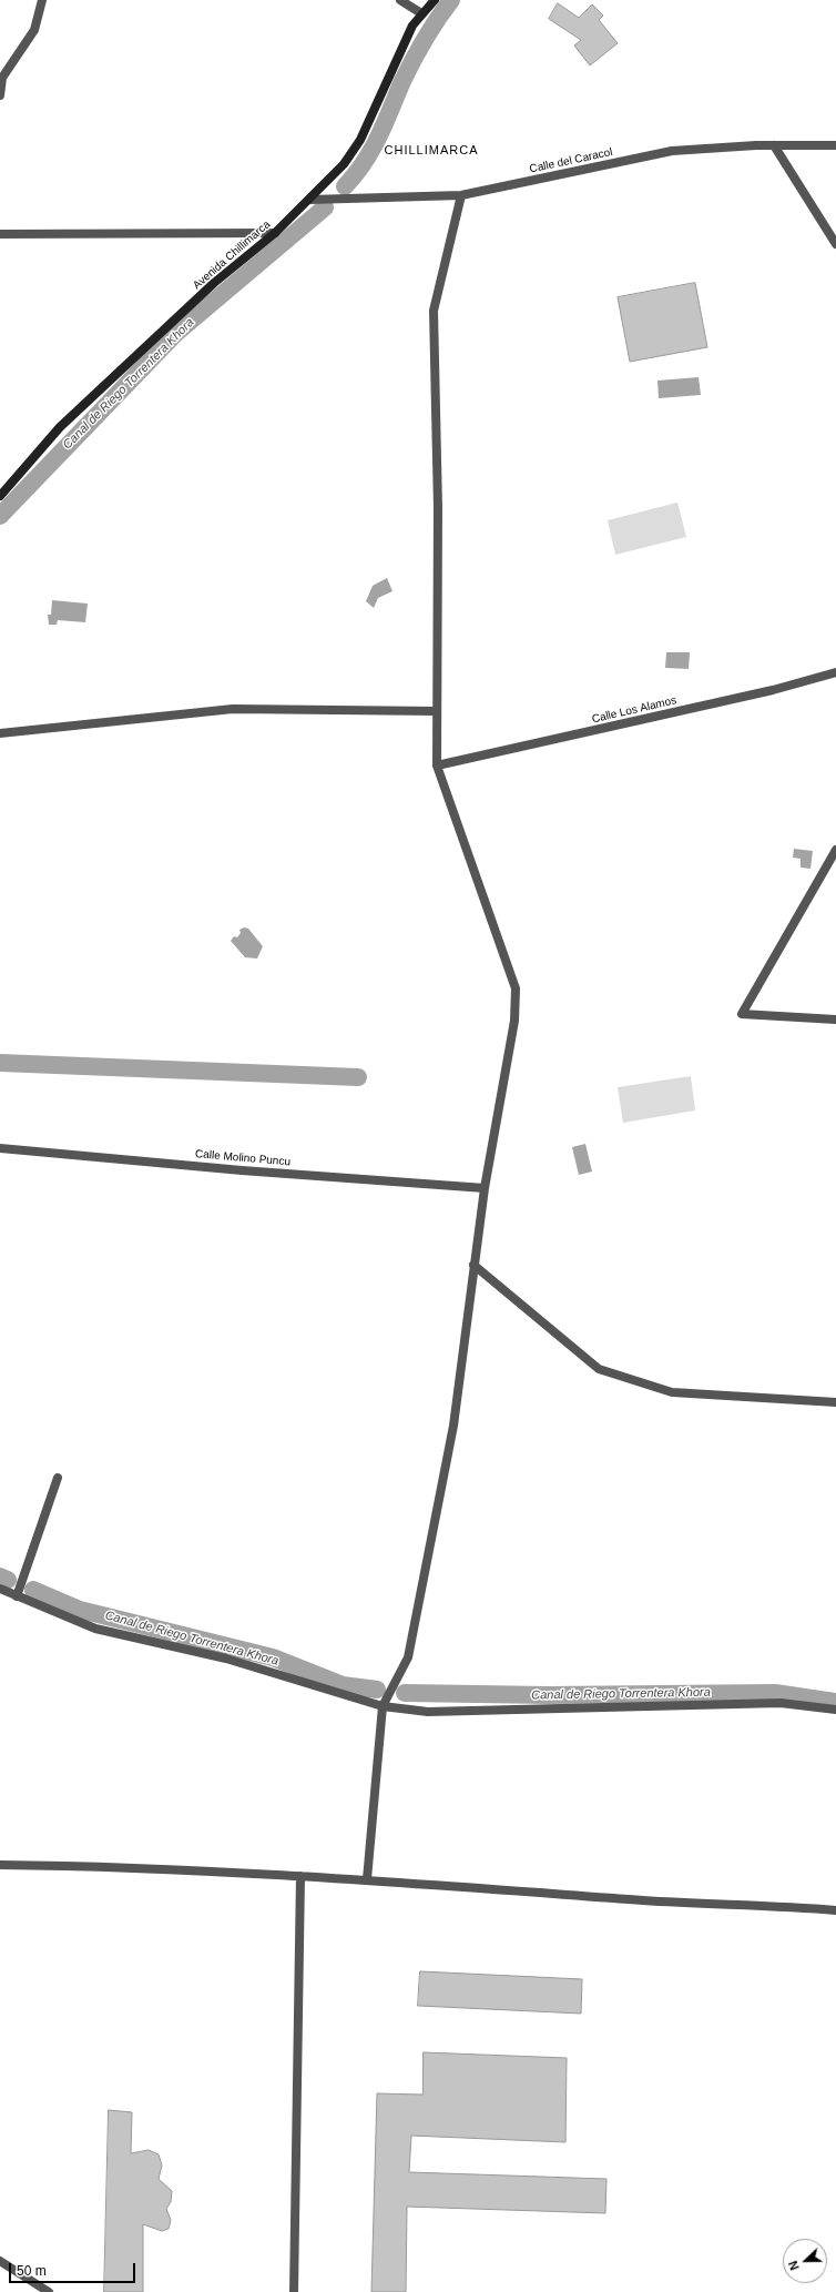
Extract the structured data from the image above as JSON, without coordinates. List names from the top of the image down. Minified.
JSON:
{"streets":{"street":["Calle del Caracol","Avenida Chillimarca","Calle Los Alamos","Calle Molino Puncu"]},"crossings":[["Calle del Caracol","Avenida Chillimarca"]],"districts":["CHILLIMARCA"],"water":["Canal de Riego Torrentera Khora"],"scale_bar":"50 m","north":"left"}
